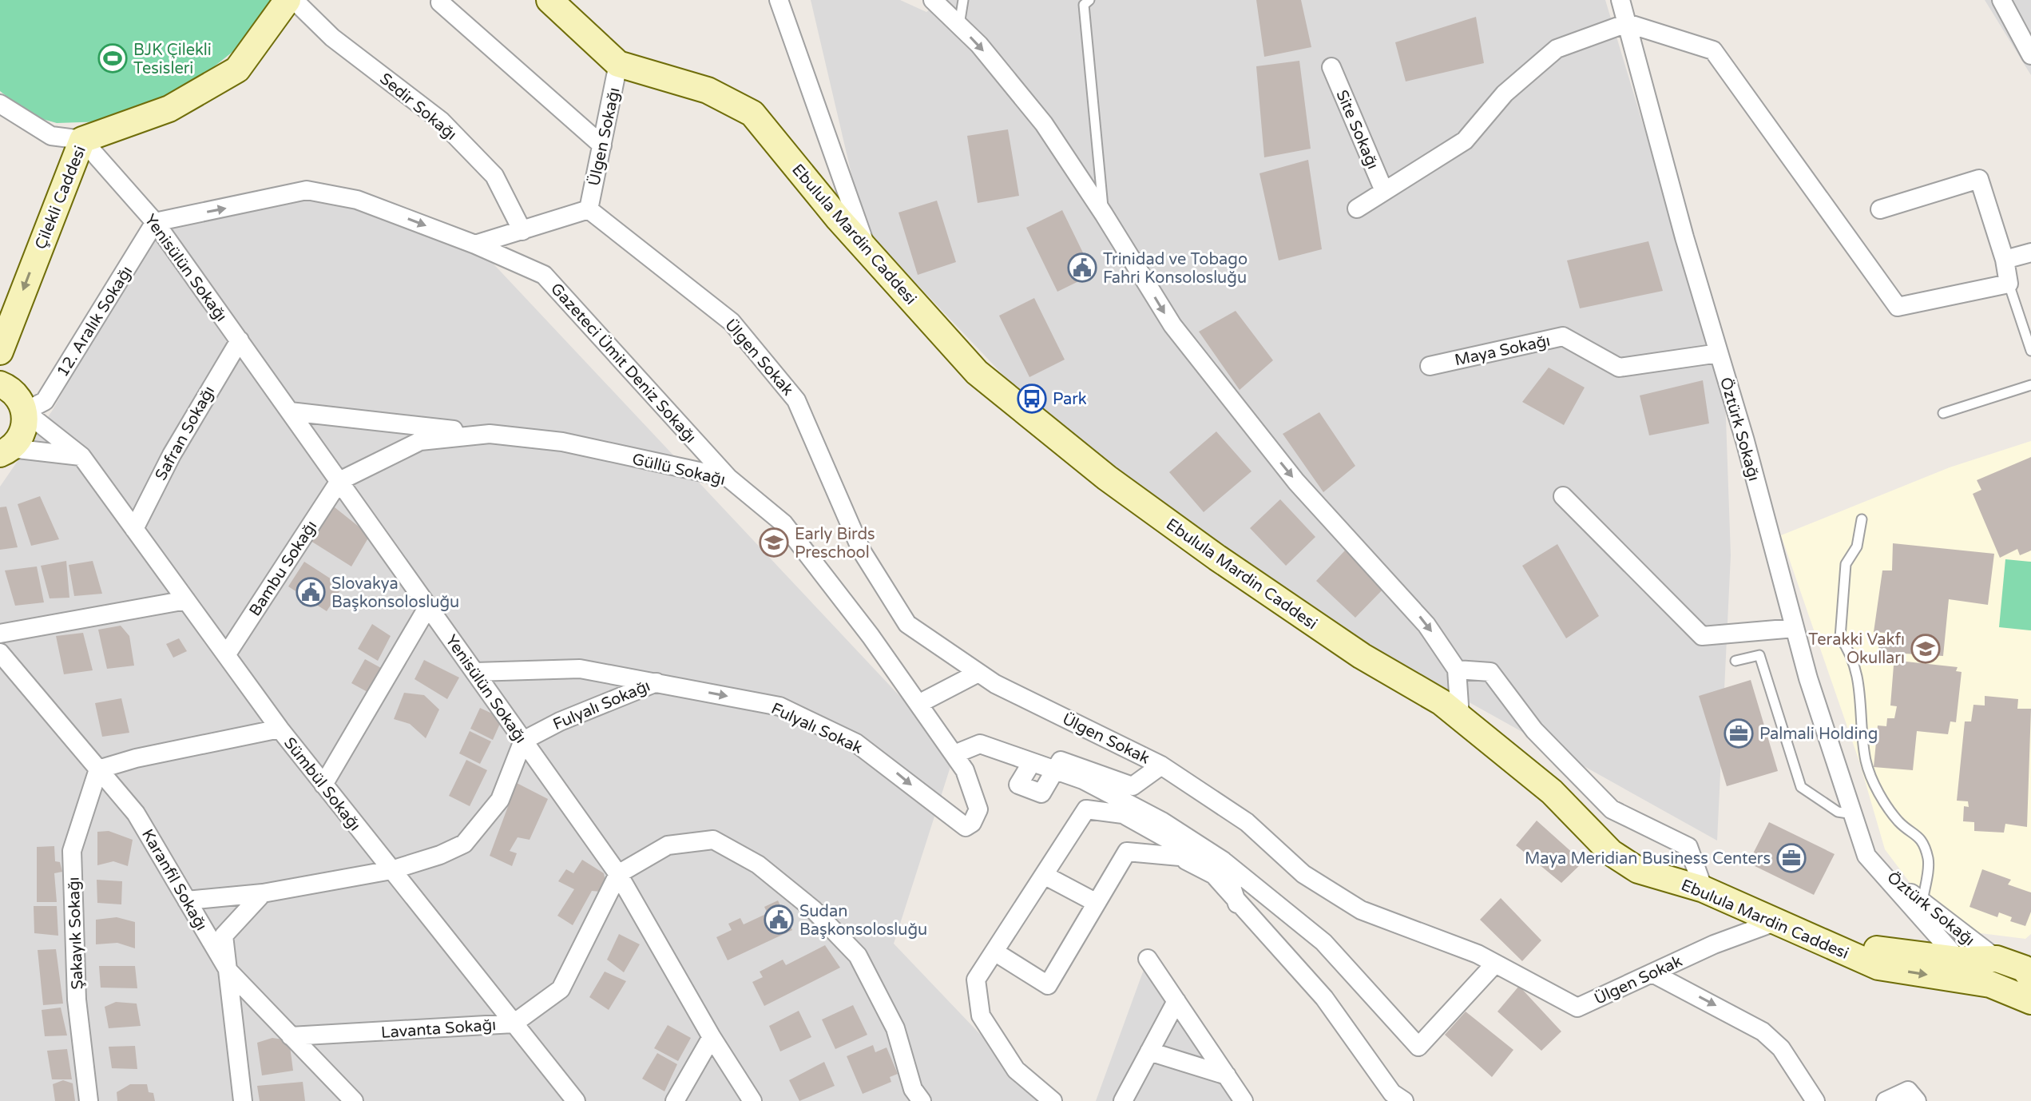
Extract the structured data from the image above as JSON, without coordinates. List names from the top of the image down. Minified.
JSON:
{"streets":{"street":["Sedir Sokağı","Site Sokağı","Ülgen Sokağı","Çilekli Caddesi","Ebulula Mardin Caddesi","Yenisülün Sokağı","12. Aralık Sokağı","Maya Sokağı","Ülgen Sokak","Gazeteci Ümit Deniz Sokağı","Öztürk Sokağı","Safran Sokağı","Güllü Sokağı","Bambu Sokağı","Fulyalı Sokağı","Fulyalı Sokak","Sümbül Sokağı","Karanfil Sokağı","Şakayık Sokağı","Lavanta Sokağı"]},"crossings":[["Ülgen Sokağı","Ebulula Mardin Caddesi"],["Ülgen Sokağı","Ülgen Sokak"],["Çilekli Caddesi","Yenisülün Sokağı"],["Ebulula Mardin Caddesi","Ülgen Sokak"],["Ebulula Mardin Caddesi","Öztürk Sokağı"],["Yenisülün Sokağı","12. Aralık Sokağı"],["Yenisülün Sokağı","Gazeteci Ümit Deniz Sokağı"],["Yenisülün Sokağı","Safran Sokağı"],["Yenisülün Sokağı","Güllü Sokağı"],["Yenisülün Sokağı","Bambu Sokağı"],["Yenisülün Sokağı","Fulyalı Sokağı"],["Yenisülün Sokağı","Lavanta Sokağı"],["12. Aralık Sokağı","Gazeteci Ümit Deniz Sokağı"],["12. Aralık Sokağı","Sümbül Sokağı"],["Maya Sokağı","Öztürk Sokağı"],["Gazeteci Ümit Deniz Sokağı","Güllü Sokağı"],["Safran Sokağı","Sümbül Sokağı"],["Güllü Sokağı","Bambu Sokağı"],["Güllü Sokağı","Fulyalı Sokak"],["Bambu Sokağı","Sümbül Sokağı"],["Fulyalı Sokağı","Fulyalı Sokak"],["Sümbül Sokağı","Lavanta Sokağı"],["Karanfil Sokağı","Şakayık Sokağı"],["Karanfil Sokağı","Lavanta Sokağı"]],"one_way":["Çilekli Caddesi","Gazeteci Ümit Deniz Sokağı"],"places":{"sports":["BJK Çilekli Tesisleri"],"public building":["Trinidad ve Tobago Fahri Konsolosluğu","Slovakya Başkonsolosluğu","Sudan Başkonsolosluğu"],"bus stop":["Park"],"school or university":["Early Birds Preschool","Terakki Vakfı Okulları"],"office":["Palmali Holding","Maya Meridian Business Centers"]}}
